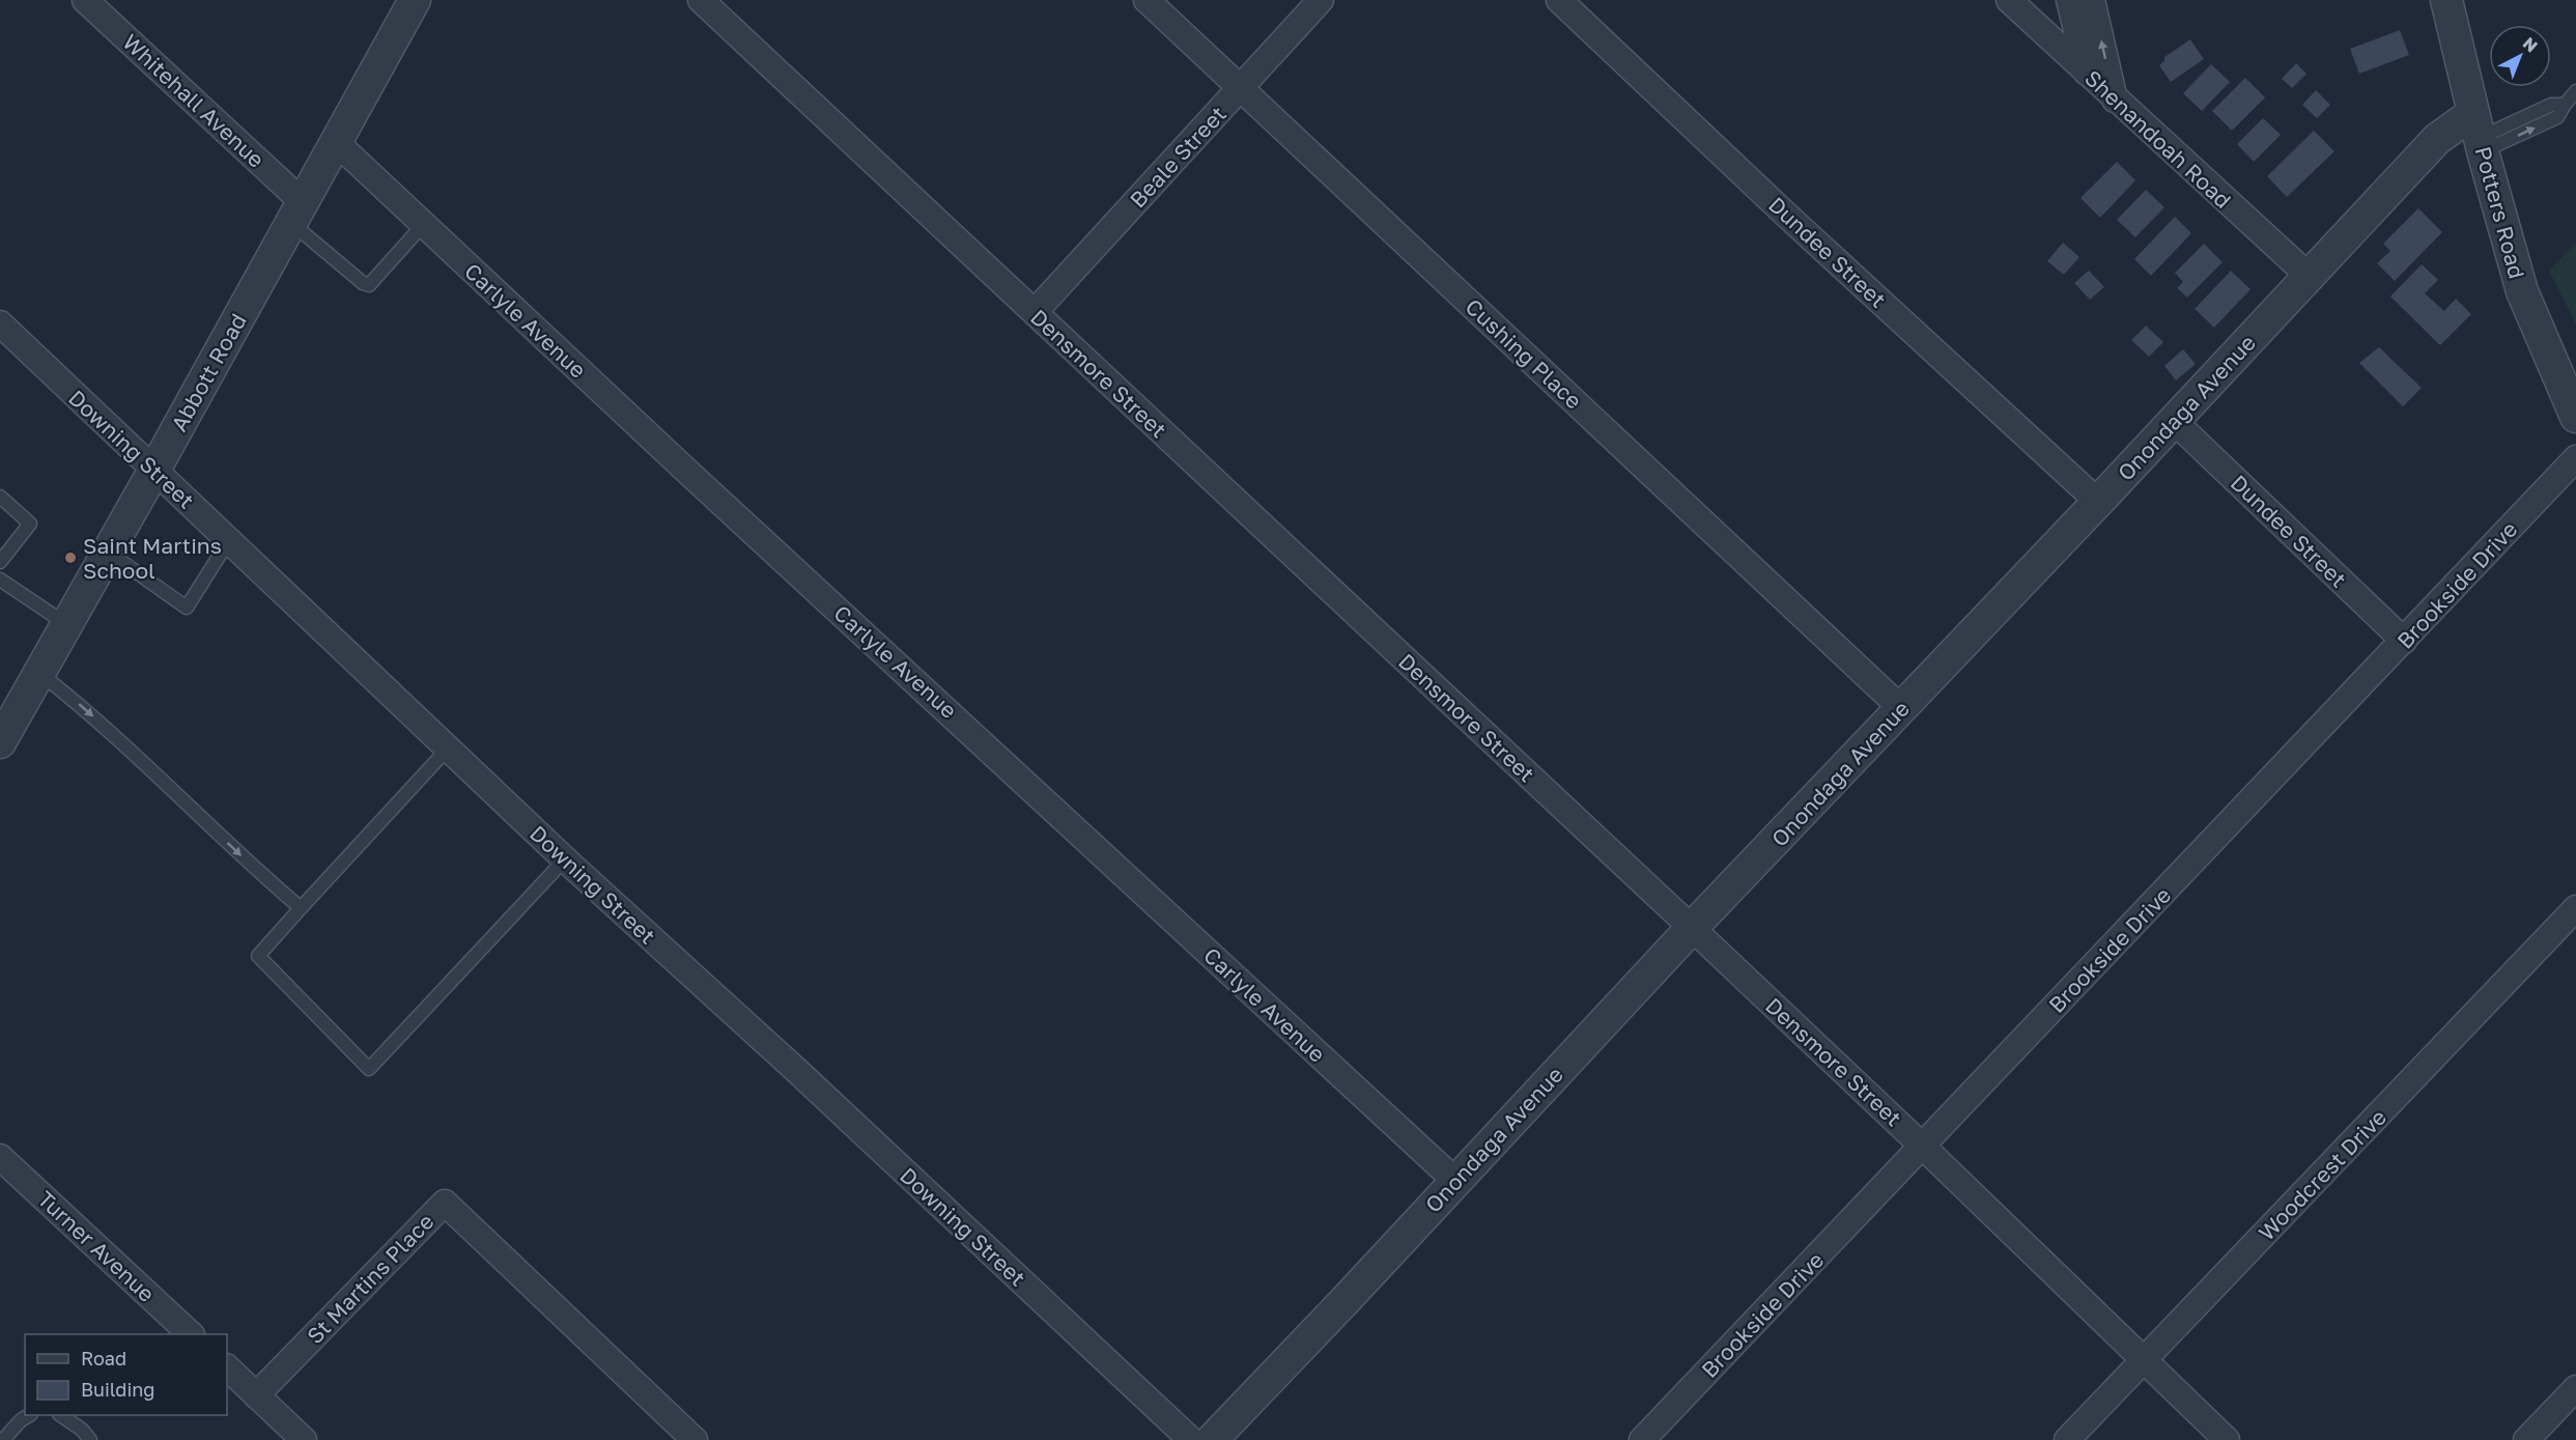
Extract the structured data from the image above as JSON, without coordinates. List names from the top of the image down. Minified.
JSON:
{"streets":{"street":["Whitehall Avenue","Shenandoah Road","Beale Street","Potters Road","Dundee Street","Carlyle Avenue","Cushing Place","Abbott Road","Densmore Street","Onondaga Avenue","Downing Street","Brookside Drive","Woodcrest Drive","Turner Avenue","St Martins Place"]},"crossings":[["Whitehall Avenue","Abbott Road"],["Shenandoah Road","Onondaga Avenue"],["Beale Street","Cushing Place"],["Beale Street","Densmore Street"],["Potters Road","Onondaga Avenue"],["Dundee Street","Onondaga Avenue"],["Dundee Street","Brookside Drive"],["Carlyle Avenue","Abbott Road"],["Carlyle Avenue","Onondaga Avenue"],["Cushing Place","Onondaga Avenue"],["Abbott Road","Downing Street"],["Densmore Street","Onondaga Avenue"],["Densmore Street","Brookside Drive"],["Densmore Street","Woodcrest Drive"]],"places":["Saint Martins School"],"legend":["Road","Building"],"north":"top right"}
